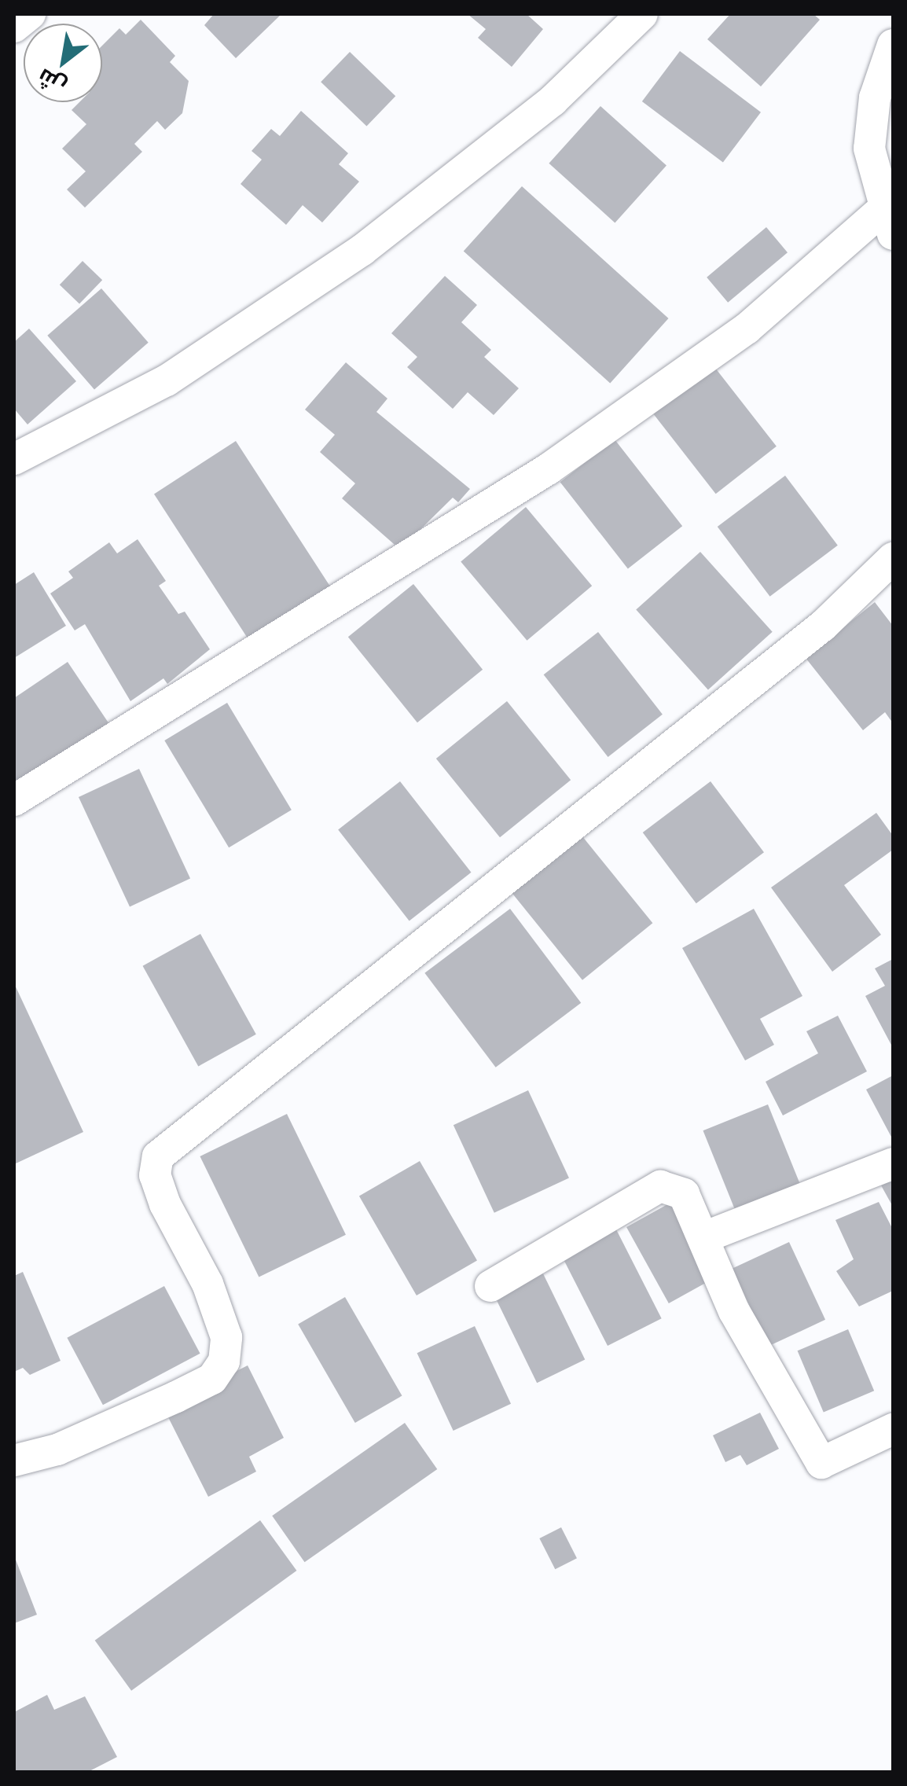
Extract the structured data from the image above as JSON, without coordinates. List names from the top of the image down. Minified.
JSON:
{"north":"bottom left"}
